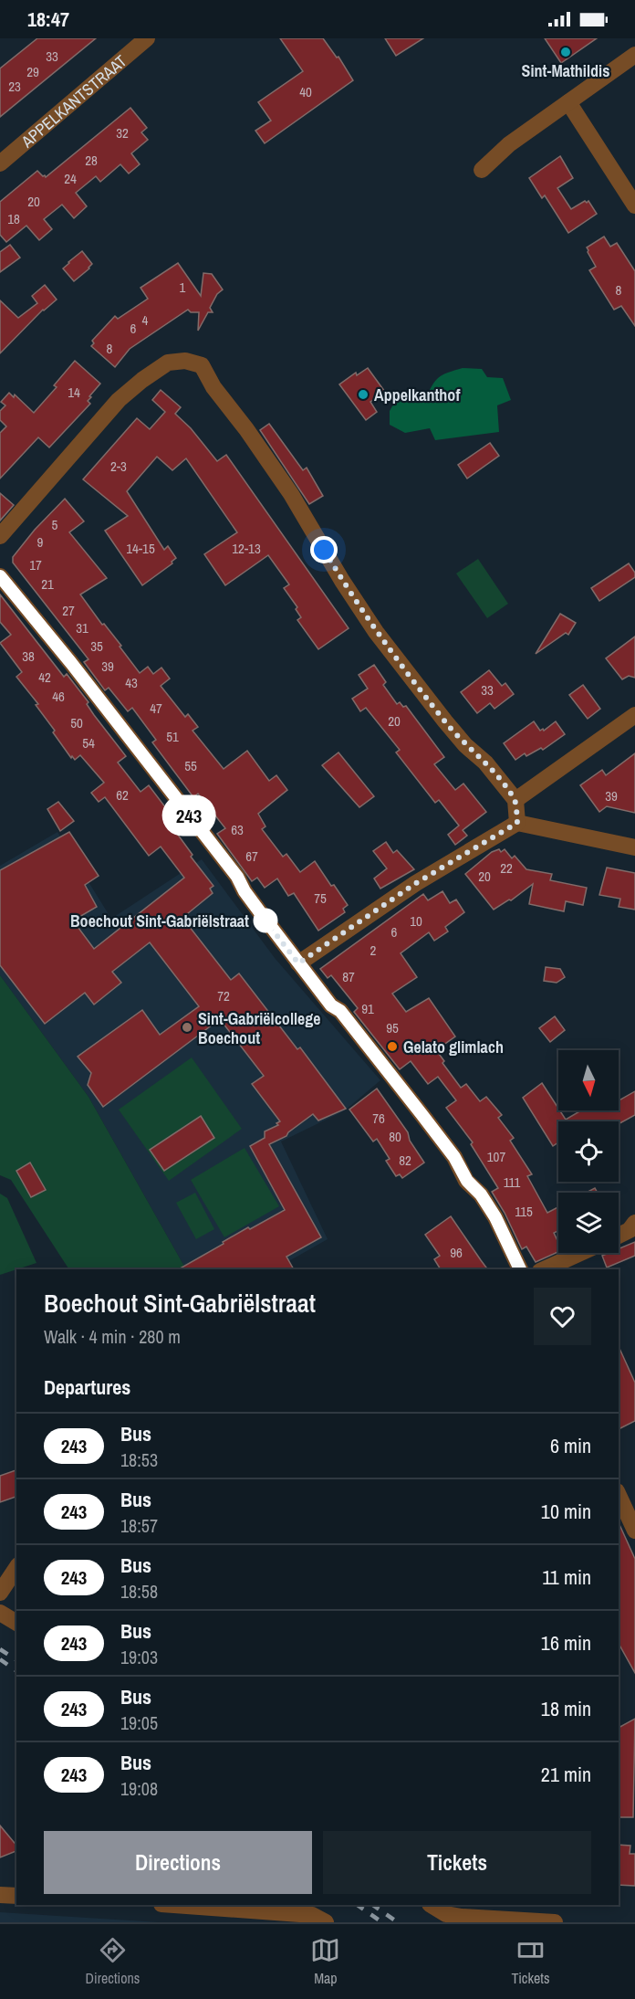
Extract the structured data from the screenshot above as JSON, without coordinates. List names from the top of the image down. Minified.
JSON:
{"streets":{"street":["APPELKANTSTRAAT"]},"places":["Sint-Mathildis","Appelkanthof","Boechout Sint-Gabriëlstraat","Sint-Gabriëlcollege Boechout","Gelato glimlach"],"lines":["bus line 243"],"house_numbers":["33","29","23","40","32","28","24","20","18","1","8","4","6","8","14","2-3","5","9","14-15","12-13","17","21","27","31","35","38","39","42","43","33","46","47","20","50","51","54","55","62","39","63","67","22","20","75","10","6","2","87","72","91","95","76","80","107","82","111","115","96"],"north":"bottom","page":{"status":"18:47","on_map":"243","heading":[["Boechout Sint-Gabriëlstraat","Walk · 4 min · 280 m"],"Departures"],"list":[{"mark":"243","name":"Bus","note":"18:53","value":"6 min"},{"mark":"243","name":"Bus","note":"18:57","value":"10 min"},{"mark":"243","name":"Bus","note":"18:58","value":"11 min"},{"mark":"243","name":"Bus","note":"19:03","value":"16 min"},{"mark":"243","name":"Bus","note":"19:05","value":"18 min"},{"mark":"243","name":"Bus","note":"19:08","value":"21 min"}],"buttons":["Directions","Tickets"],"tabs":["Directions","Map","Tickets"]}}
